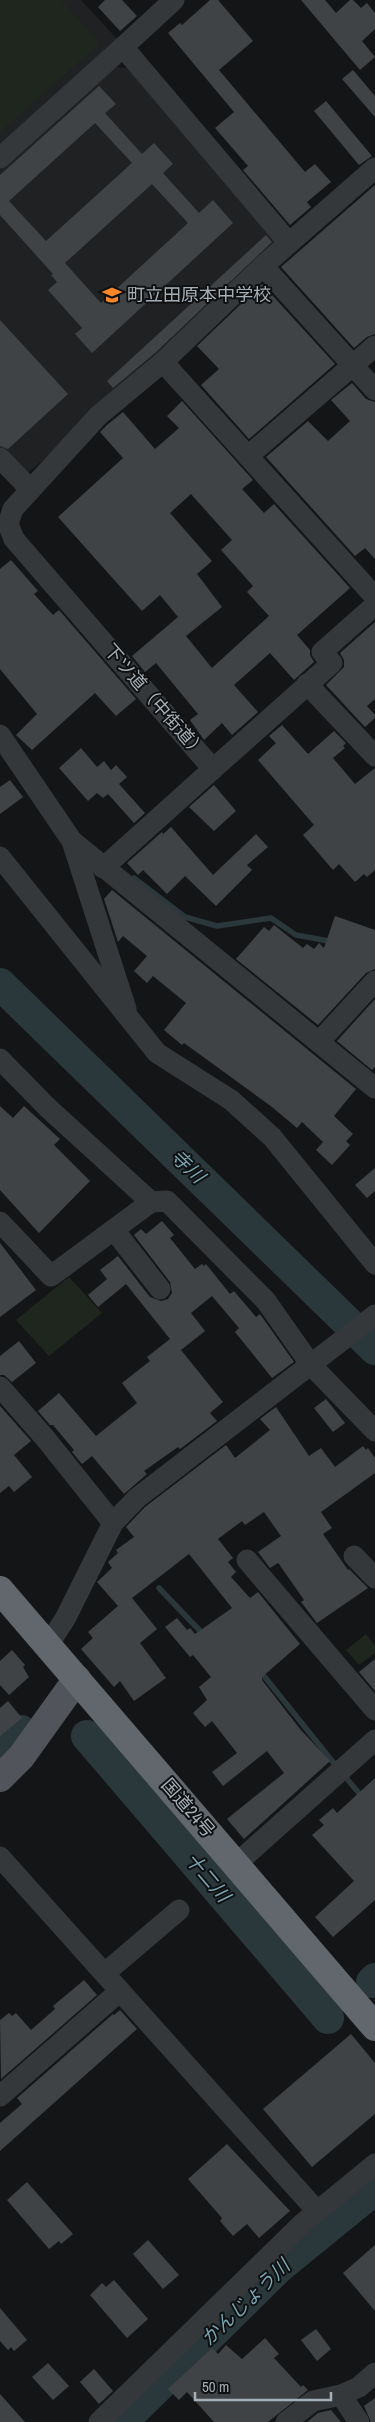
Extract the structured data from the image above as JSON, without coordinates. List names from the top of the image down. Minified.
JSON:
{"streets":{"highway":["国道24号"],"street":["下ツ道（中街道）"]},"water":["寺川","十二川","かんじょう川"],"places":{"school or university":["町立田原本中学校"]},"scale_bar":"50 m"}
